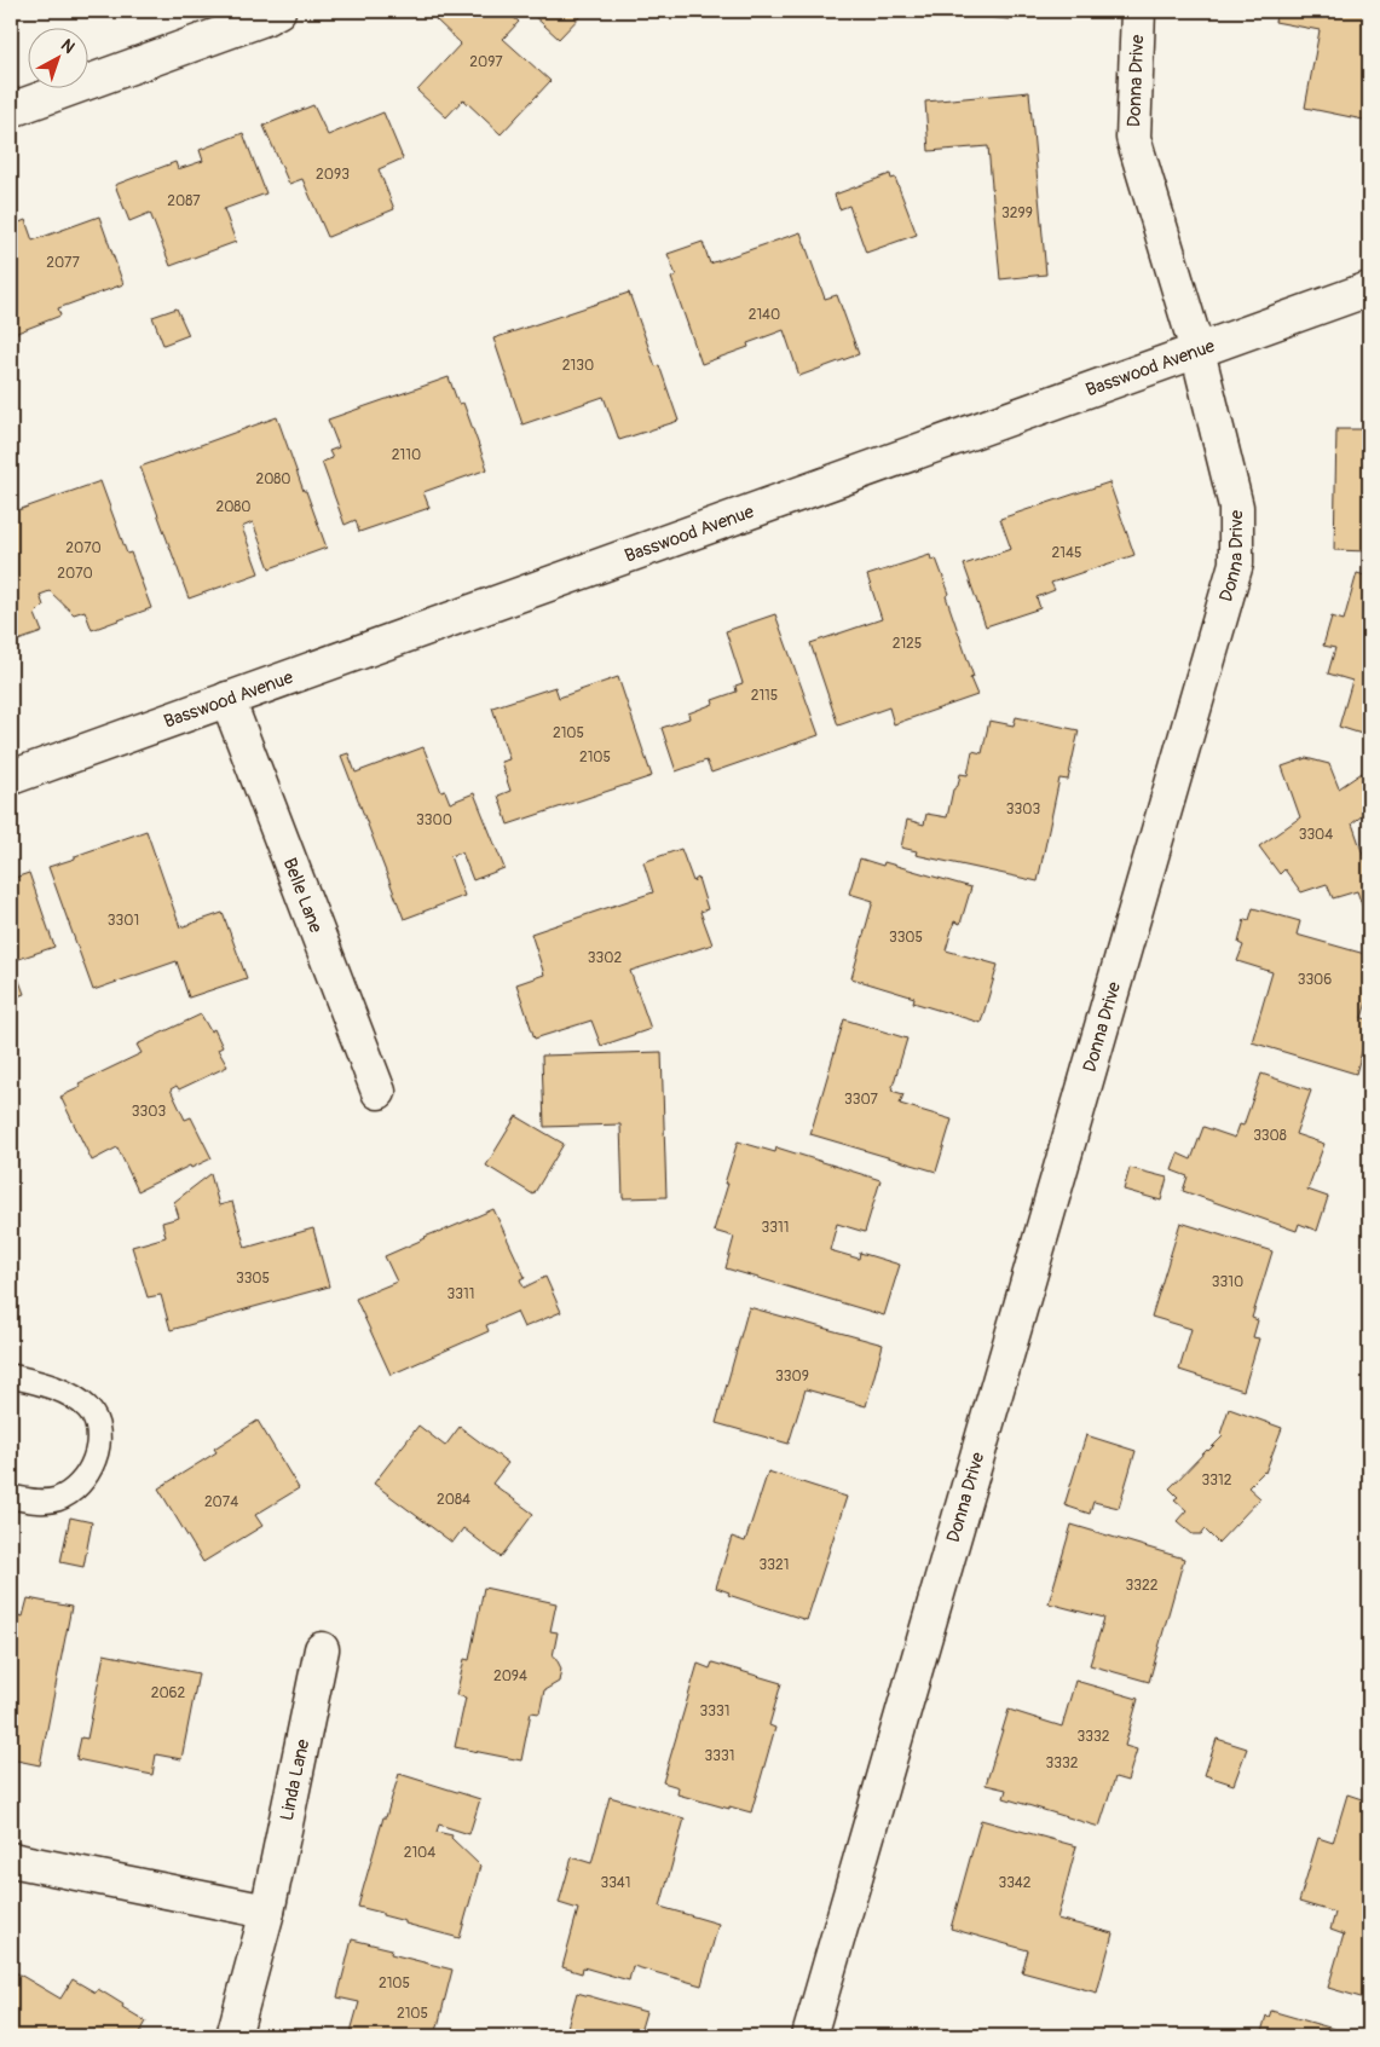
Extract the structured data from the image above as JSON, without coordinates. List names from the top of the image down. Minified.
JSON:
{"streets":{"street":["Donna Drive","Basswood Avenue","Belle Lane","Linda Lane"]},"crossings":[["Donna Drive","Basswood Avenue"],["Basswood Avenue","Belle Lane"]],"house_numbers":["2097","2093","2087","3299","2077","2140","2130","2110","2080","2080","2070","2145","2070","2125","2115","2105","2105","3303","3300","3304","3301","3305","3302","3306","3307","3303","3308","3311","3305","3310","3311","3309","3312","2084","2074","3321","3322","2094","2062","3331","3332","3331","3332","2104","3341","3342","2105","2105"],"north":"top right"}
